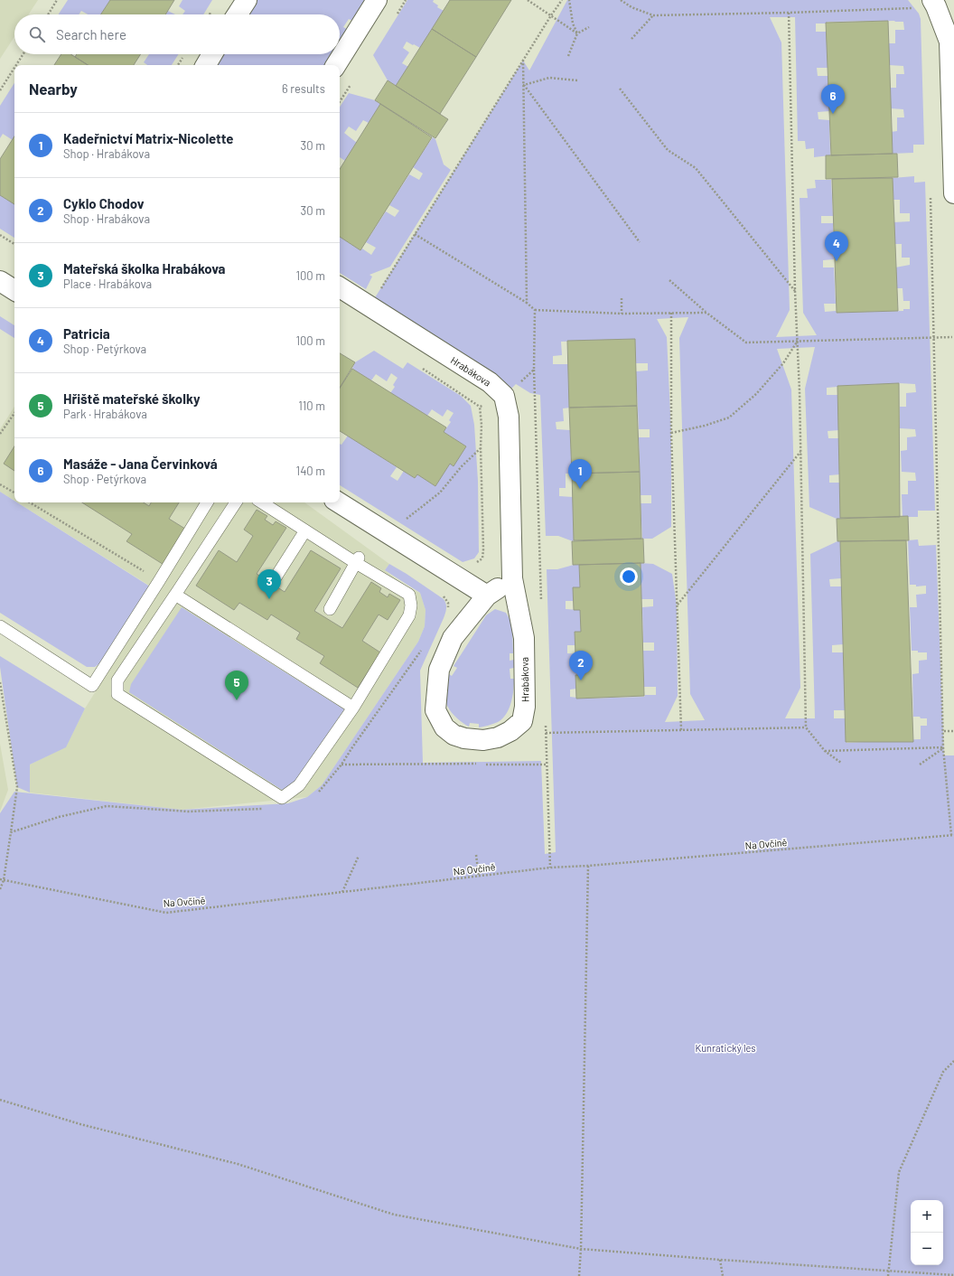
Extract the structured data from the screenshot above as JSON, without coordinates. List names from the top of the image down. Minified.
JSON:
{"streets":{"street":["Hrabákova"],"path":["Na Ovčíně"]},"parks":["Kunratický les"],"page":{"search":"Search here","heading":["Nearby","6 results"],"pins":["6","4","1","3","2","5"],"list":[{"mark":"1","name":"Kadeřnictví Matrix-Nicolette","note":"Shop · Hrabákova","value":"30 m"},{"mark":"2","name":"Cyklo Chodov","note":"Shop · Hrabákova","value":"30 m"},{"mark":"3","name":"Mateřská školka Hrabákova","note":"Place · Hrabákova","value":"100 m"},{"mark":"4","name":"Patricia","note":"Shop · Petýrkova","value":"100 m"},{"mark":"5","name":"Hřiště mateřské školky","note":"Park · Hrabákova","value":"110 m"},{"mark":"6","name":"Masáže - Jana Červinková","note":"Shop · Petýrkova","value":"140 m"}],"map_buttons":["+","−"]}}
